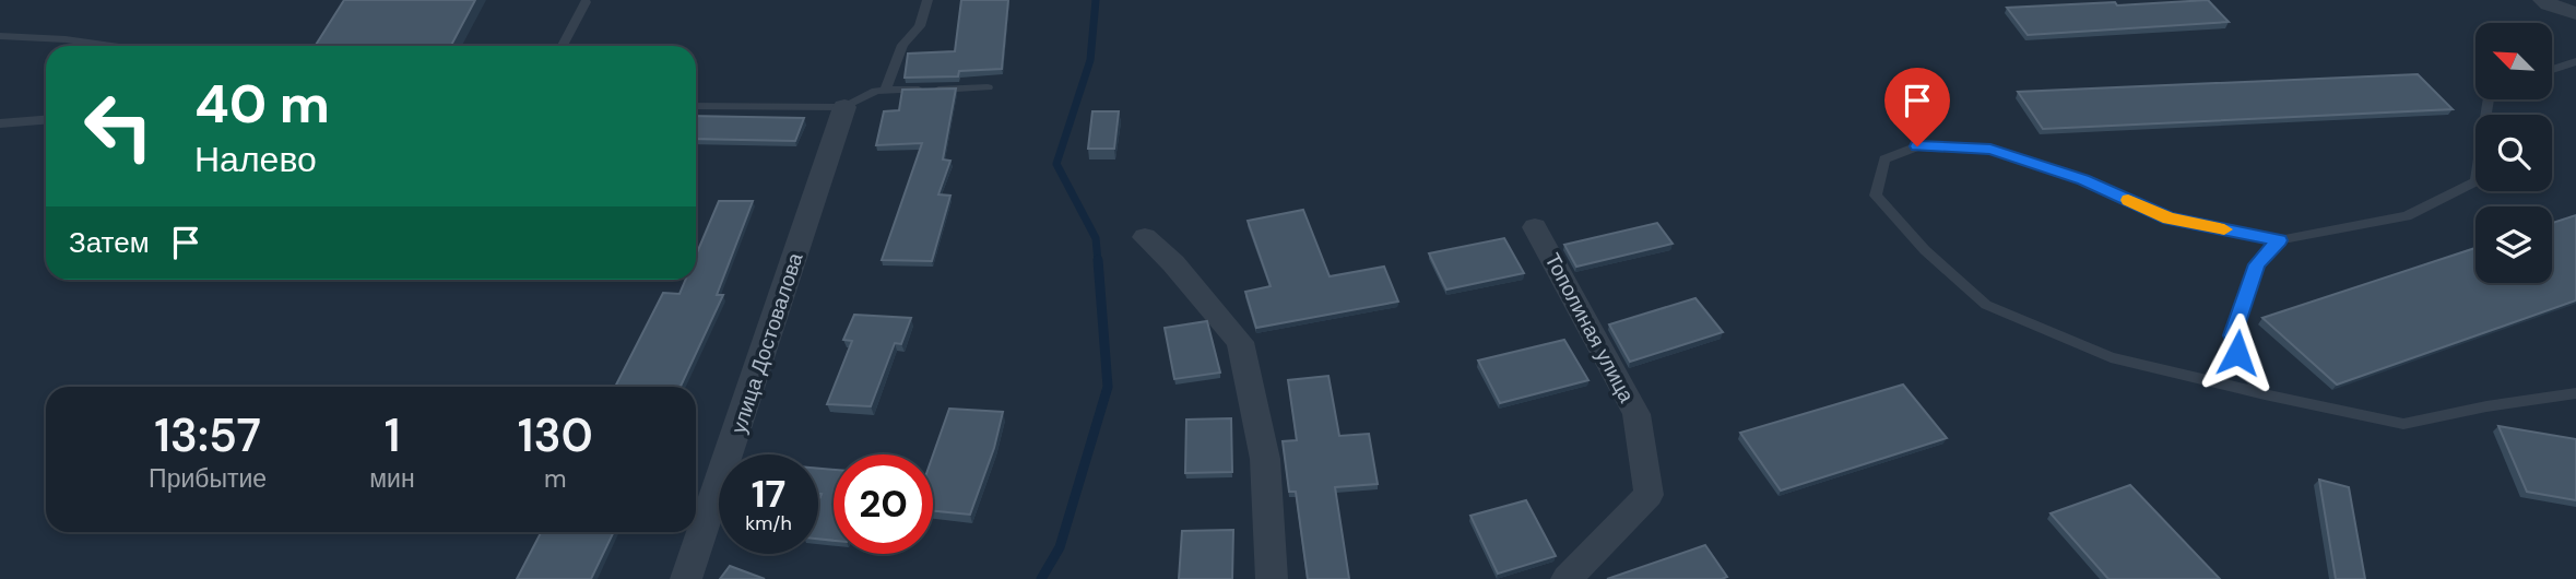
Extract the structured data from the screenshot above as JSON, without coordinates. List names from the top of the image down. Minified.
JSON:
{"streets":{"street":["Тополиная улица","улица Достовалова"]},"north":"top left","page":{"turn":["40 m","Налево"],"then":"Затем","eta":["13:57","Прибытие","1","мин","130","m"],"speed":"17 km/h","limit":"20"}}
